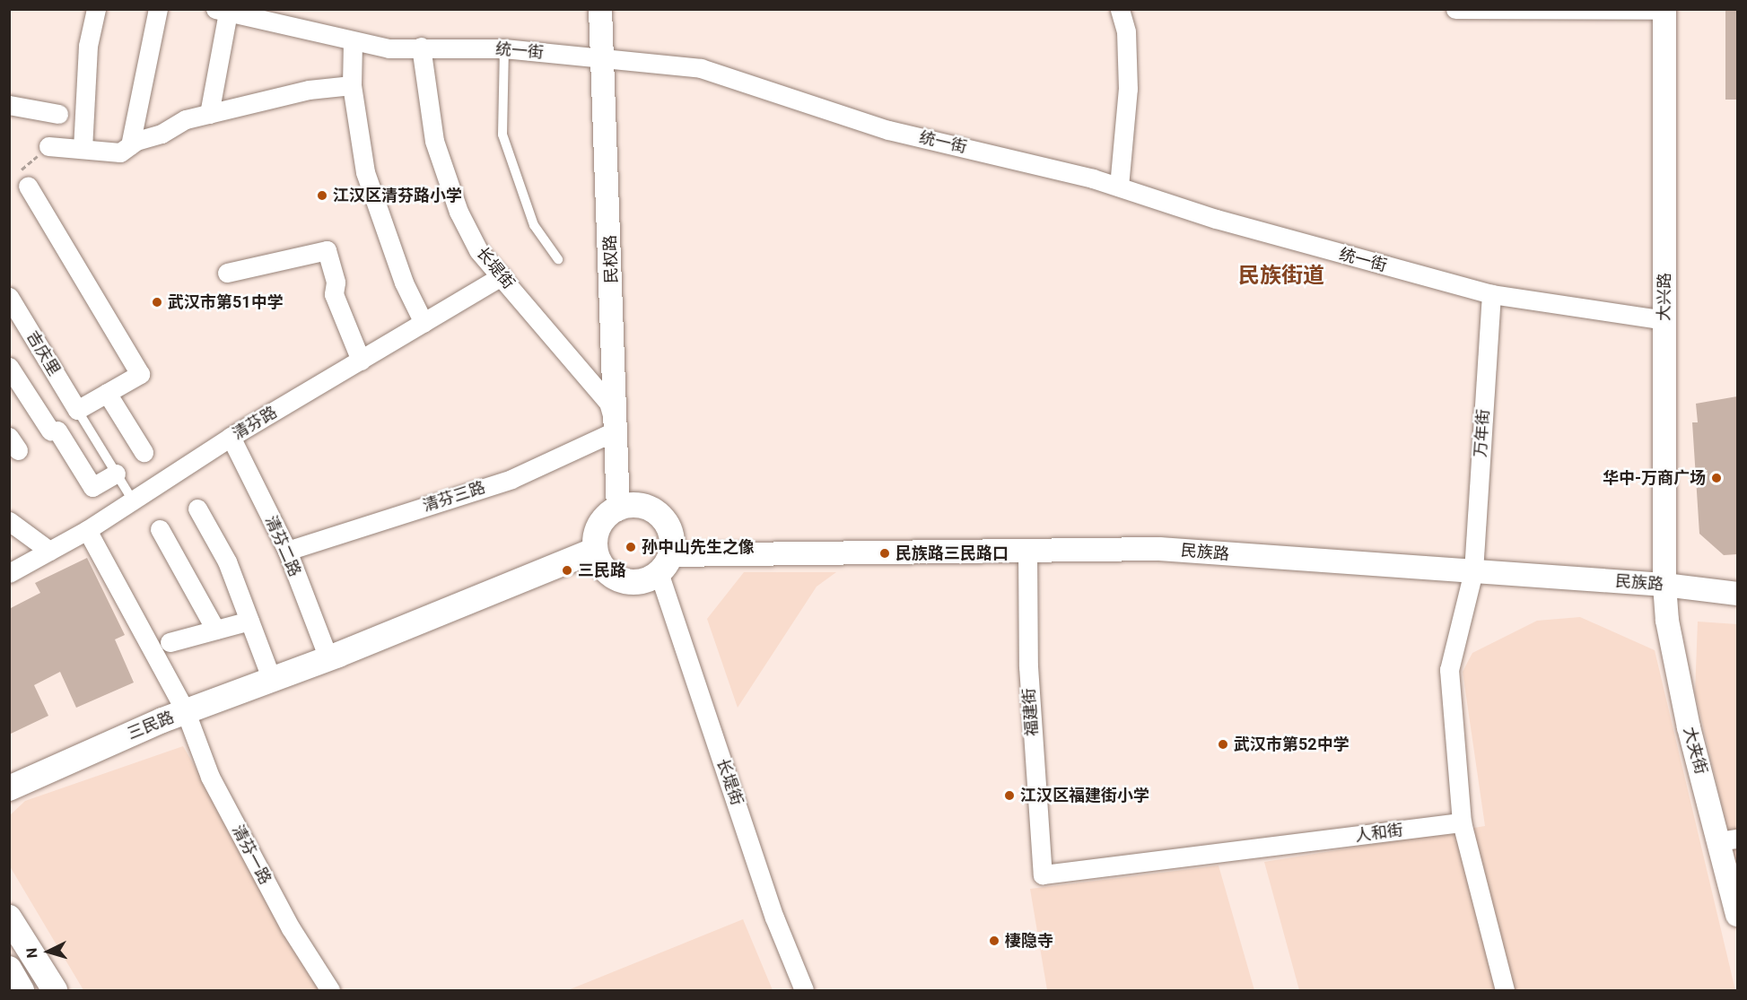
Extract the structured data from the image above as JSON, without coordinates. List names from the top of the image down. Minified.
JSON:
{"streets":{"main road":["三民路"],"street":["统一街","民权路","长堤街","大兴路","吉庆里","清芬路","万年街","清芬三路","清芬二路","民族路","福建街","大夹街","人和街","清芬一路"]},"crossings":[["统一街","民权路"],["统一街","长堤街"],["统一街","大兴路"],["统一街","万年街"],["民权路","长堤街"],["民权路","清芬三路"],["民权路","民族路"],["民权路","三民路"],["长堤街","清芬路"],["长堤街","清芬三路"],["长堤街","民族路"],["长堤街","三民路"],["大兴路","民族路"],["大兴路","大夹街"],["清芬路","清芬二路"],["清芬路","清芬一路"],["万年街","民族路"],["清芬三路","清芬二路"],["清芬二路","三民路"],["民族路","福建街"],["民族路","三民路"],["民族路","大夹街"],["福建街","人和街"],["三民路","清芬一路"]],"districts":["民族街道"],"places":["江汉区清芬路小学","武汉市第51中学","华中-万商广场","孙中山先生之像","民族路三民路口","三民路","武汉市第52中学","江汉区福建街小学","棲隐寺"],"north":"left"}
